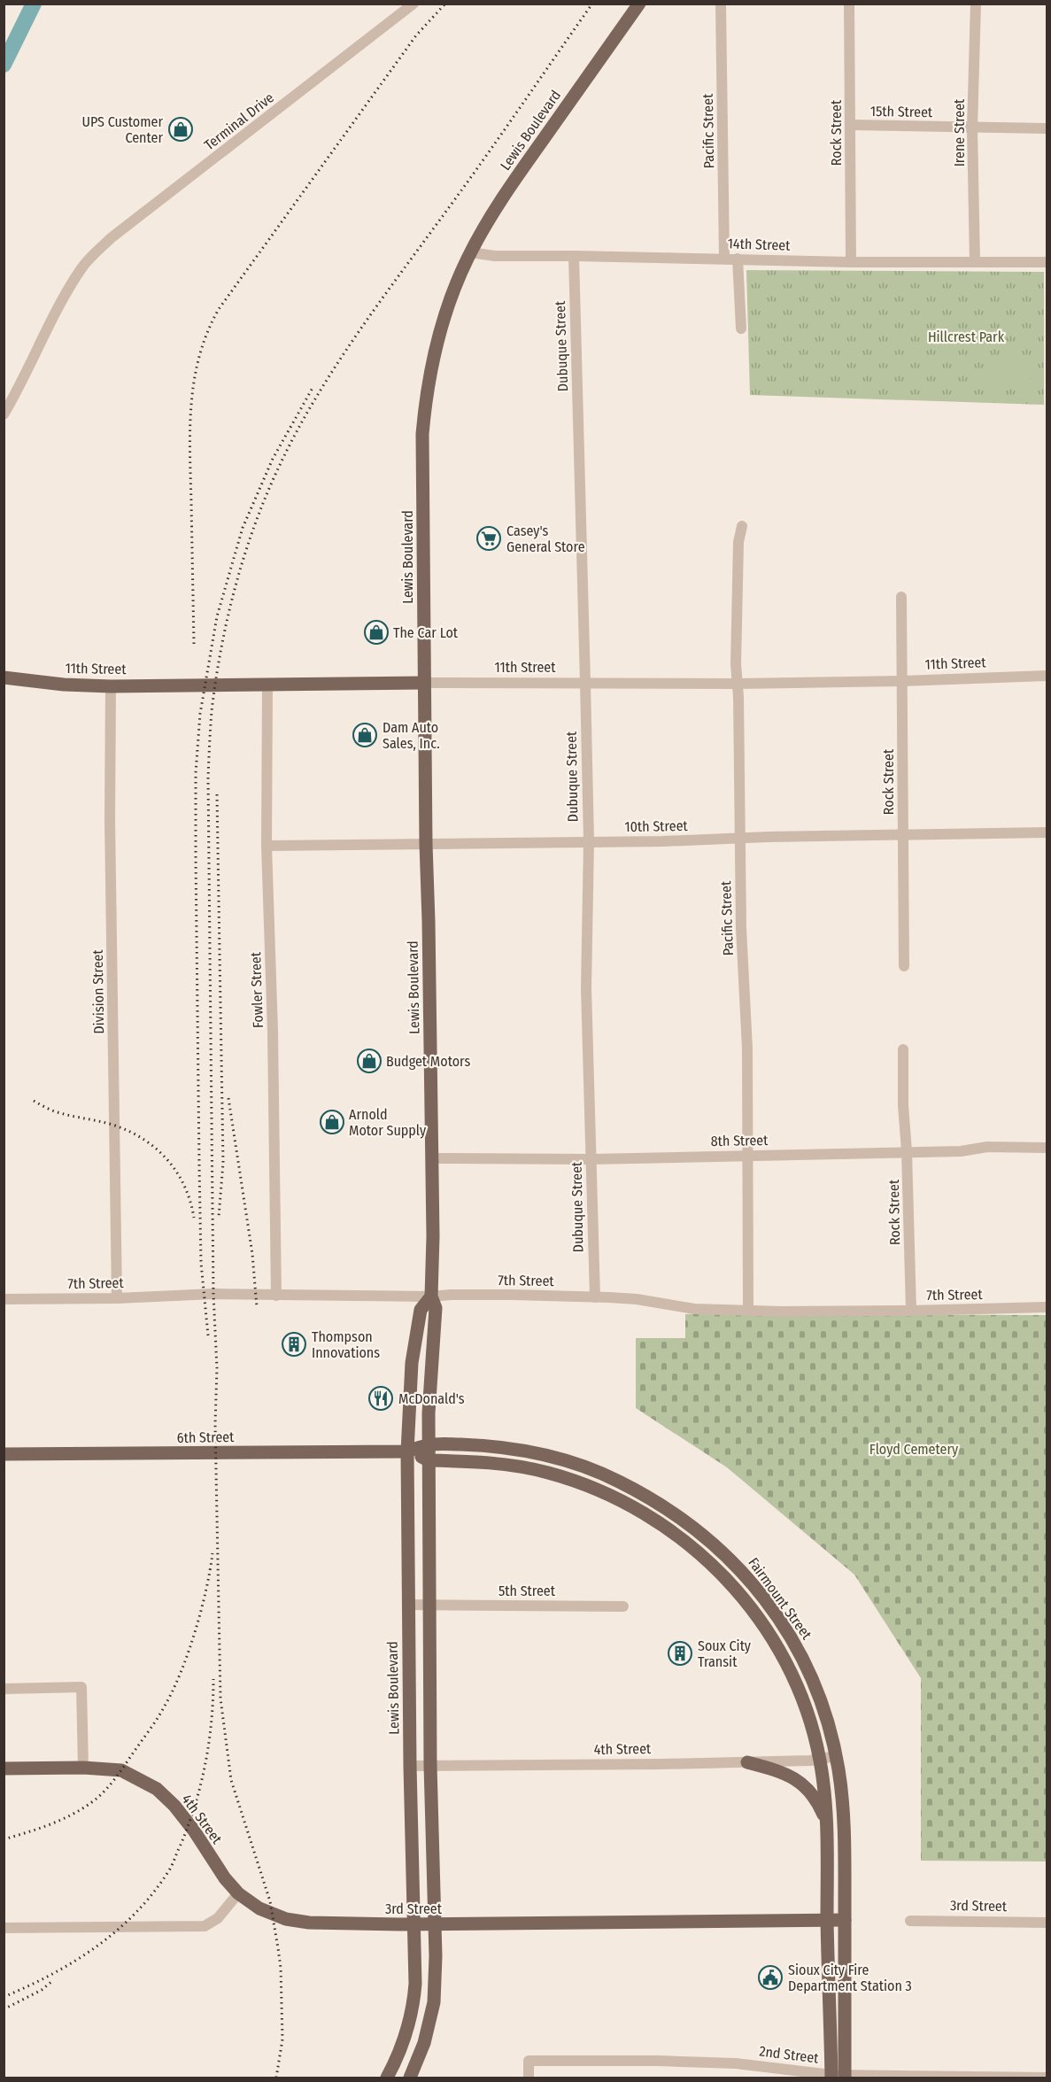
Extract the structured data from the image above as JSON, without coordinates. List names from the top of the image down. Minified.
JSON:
{"streets":{"main road":["Lewis Boulevard","11th Street","6th Street","Fairmount Street","4th Street","3rd Street"],"street":["15th Street","Terminal Drive","Pacific Street","Rock Street","Irene Street","14th Street","Dubuque Street","10th Street","Fowler Street","Division Street","8th Street","7th Street","5th Street","2nd Street"]},"crossings":[["15th Street","Rock Street"],["15th Street","Irene Street"],["Lewis Boulevard","14th Street"],["Lewis Boulevard","11th Street"],["Lewis Boulevard","10th Street"],["Lewis Boulevard","8th Street"],["Lewis Boulevard","7th Street"],["Lewis Boulevard","6th Street"],["Lewis Boulevard","5th Street"],["Lewis Boulevard","Fairmount Street"],["Lewis Boulevard","4th Street"],["Lewis Boulevard","3rd Street"],["Pacific Street","14th Street"],["Pacific Street","11th Street"],["Pacific Street","10th Street"],["Pacific Street","8th Street"],["Pacific Street","7th Street"],["Rock Street","14th Street"],["Rock Street","11th Street"],["Rock Street","10th Street"],["Rock Street","8th Street"],["Rock Street","7th Street"],["Irene Street","14th Street"],["14th Street","Dubuque Street"],["Dubuque Street","11th Street"],["Dubuque Street","10th Street"],["Dubuque Street","8th Street"],["Dubuque Street","7th Street"],["11th Street","Fowler Street"],["11th Street","Division Street"],["10th Street","Fowler Street"],["Fowler Street","7th Street"],["Division Street","7th Street"],["6th Street","Fairmount Street"],["Fairmount Street","4th Street"],["Fairmount Street","3rd Street"],["Fairmount Street","2nd Street"],["4th Street","3rd Street"]],"parks":["Hillcrest Park","Floyd Cemetery"],"places":{"shop":["UPS Customer Center","The Car Lot","Dam Auto Sales, Inc.","Budget Motors","Arnold Motor Supply"],"supermarket":["Casey's General Store"],"building":["Thompson Innovations","Soux City Transit"],"restaurant":["McDonald's"],"public building":["Sioux City Fire Department Station 3"]}}
